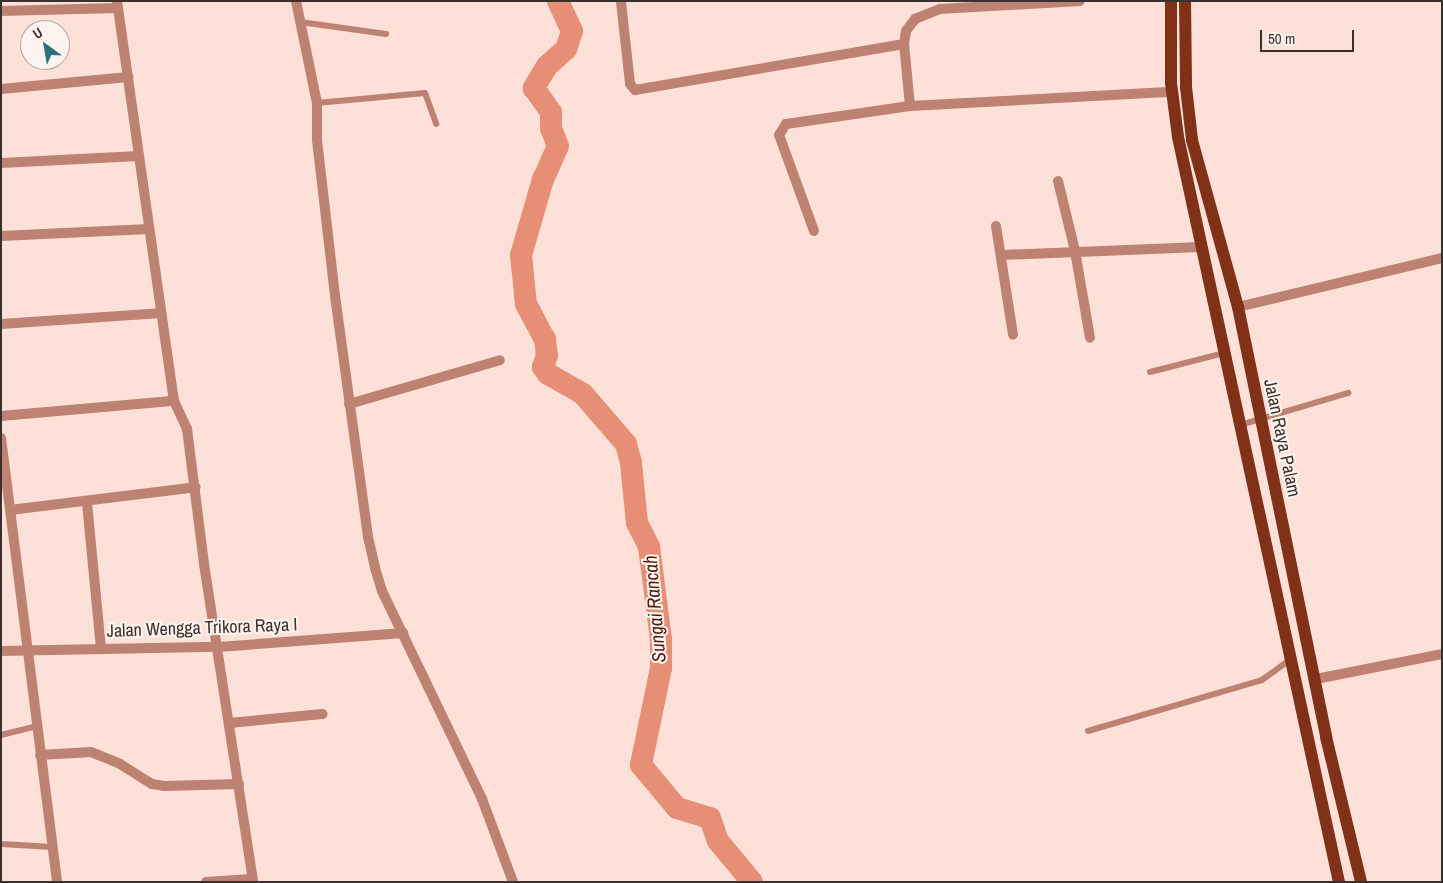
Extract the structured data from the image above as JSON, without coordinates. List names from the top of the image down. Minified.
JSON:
{"streets":{"main road":["Jalan Raya Palam"],"street":["Jalan Wengga Trikora Raya I"]},"water":["Sungai Rancah"],"scale_bar":"50 m","north":"top left"}
